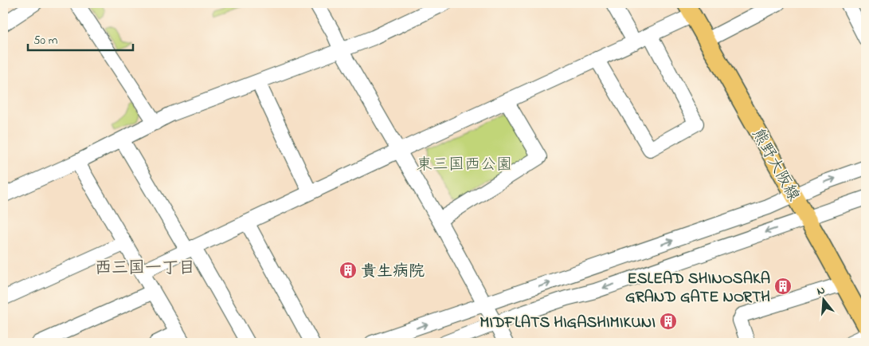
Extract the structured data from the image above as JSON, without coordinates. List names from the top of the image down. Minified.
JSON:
{"streets":{"main road":["熊野大阪線"]},"districts":["西三国一丁目"],"parks":["東三国西公園"],"places":{"building":["貴生病院","ESLEAD SHINOSAKA GRAND GATE NORTH","MIDFLATS HIGASHIMIKUNI"]},"scale_bar":"50 m","north":"top"}
